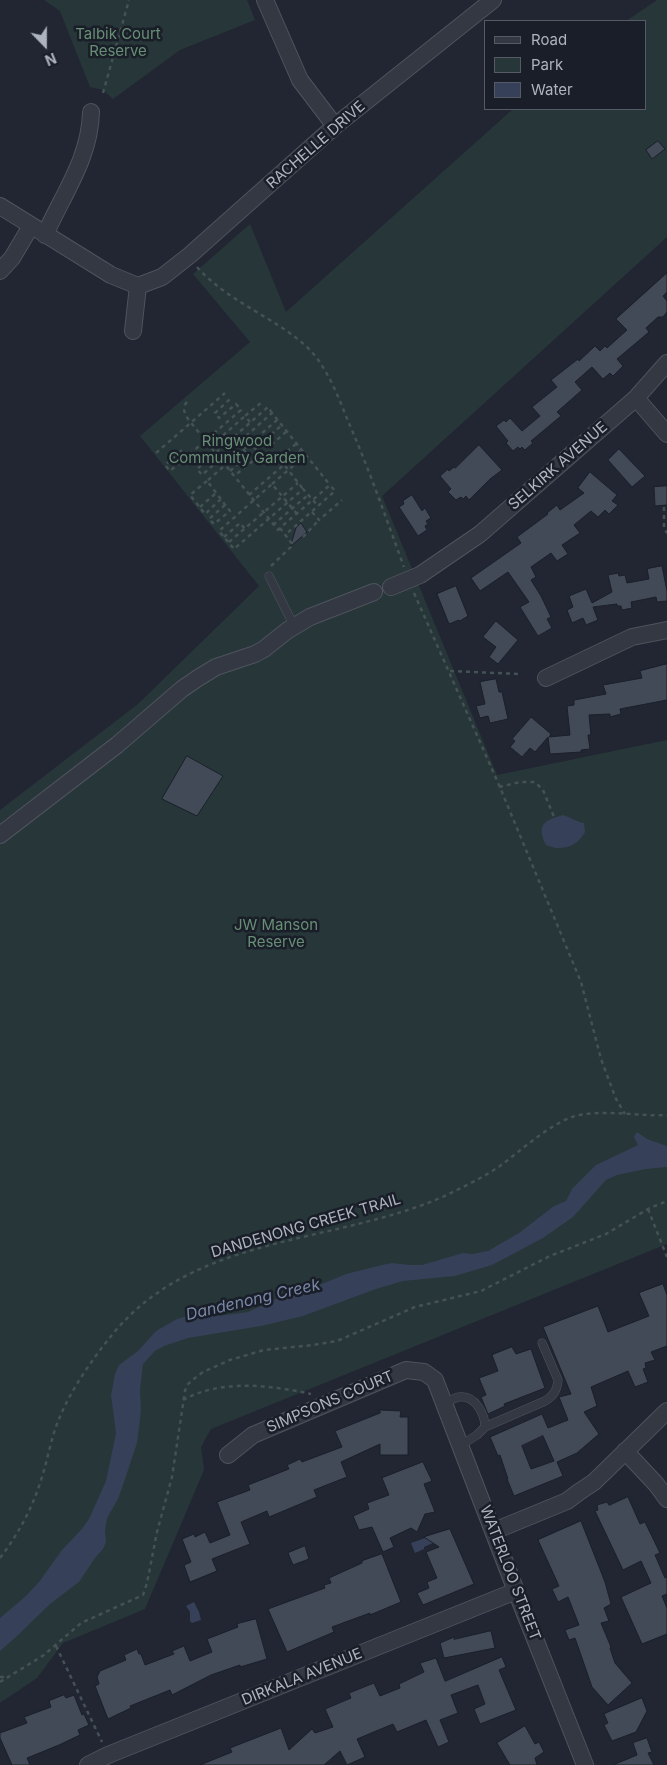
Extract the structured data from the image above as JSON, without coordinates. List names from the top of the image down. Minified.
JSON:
{"streets":{"street":["RACHELLE DRIVE","SELKIRK AVENUE","SIMPSONS COURT","WATERLOO STREET","DIRKALA AVENUE"],"path":["DANDENONG CREEK TRAIL"]},"crossings":[["SIMPSONS COURT","WATERLOO STREET"],["WATERLOO STREET","DIRKALA AVENUE"]],"water":["Dandenong Creek"],"parks":["Talbik Court Reserve","Ringwood Community Garden","JW Manson Reserve"],"legend":["Road","Park","Water"],"north":"bottom"}
